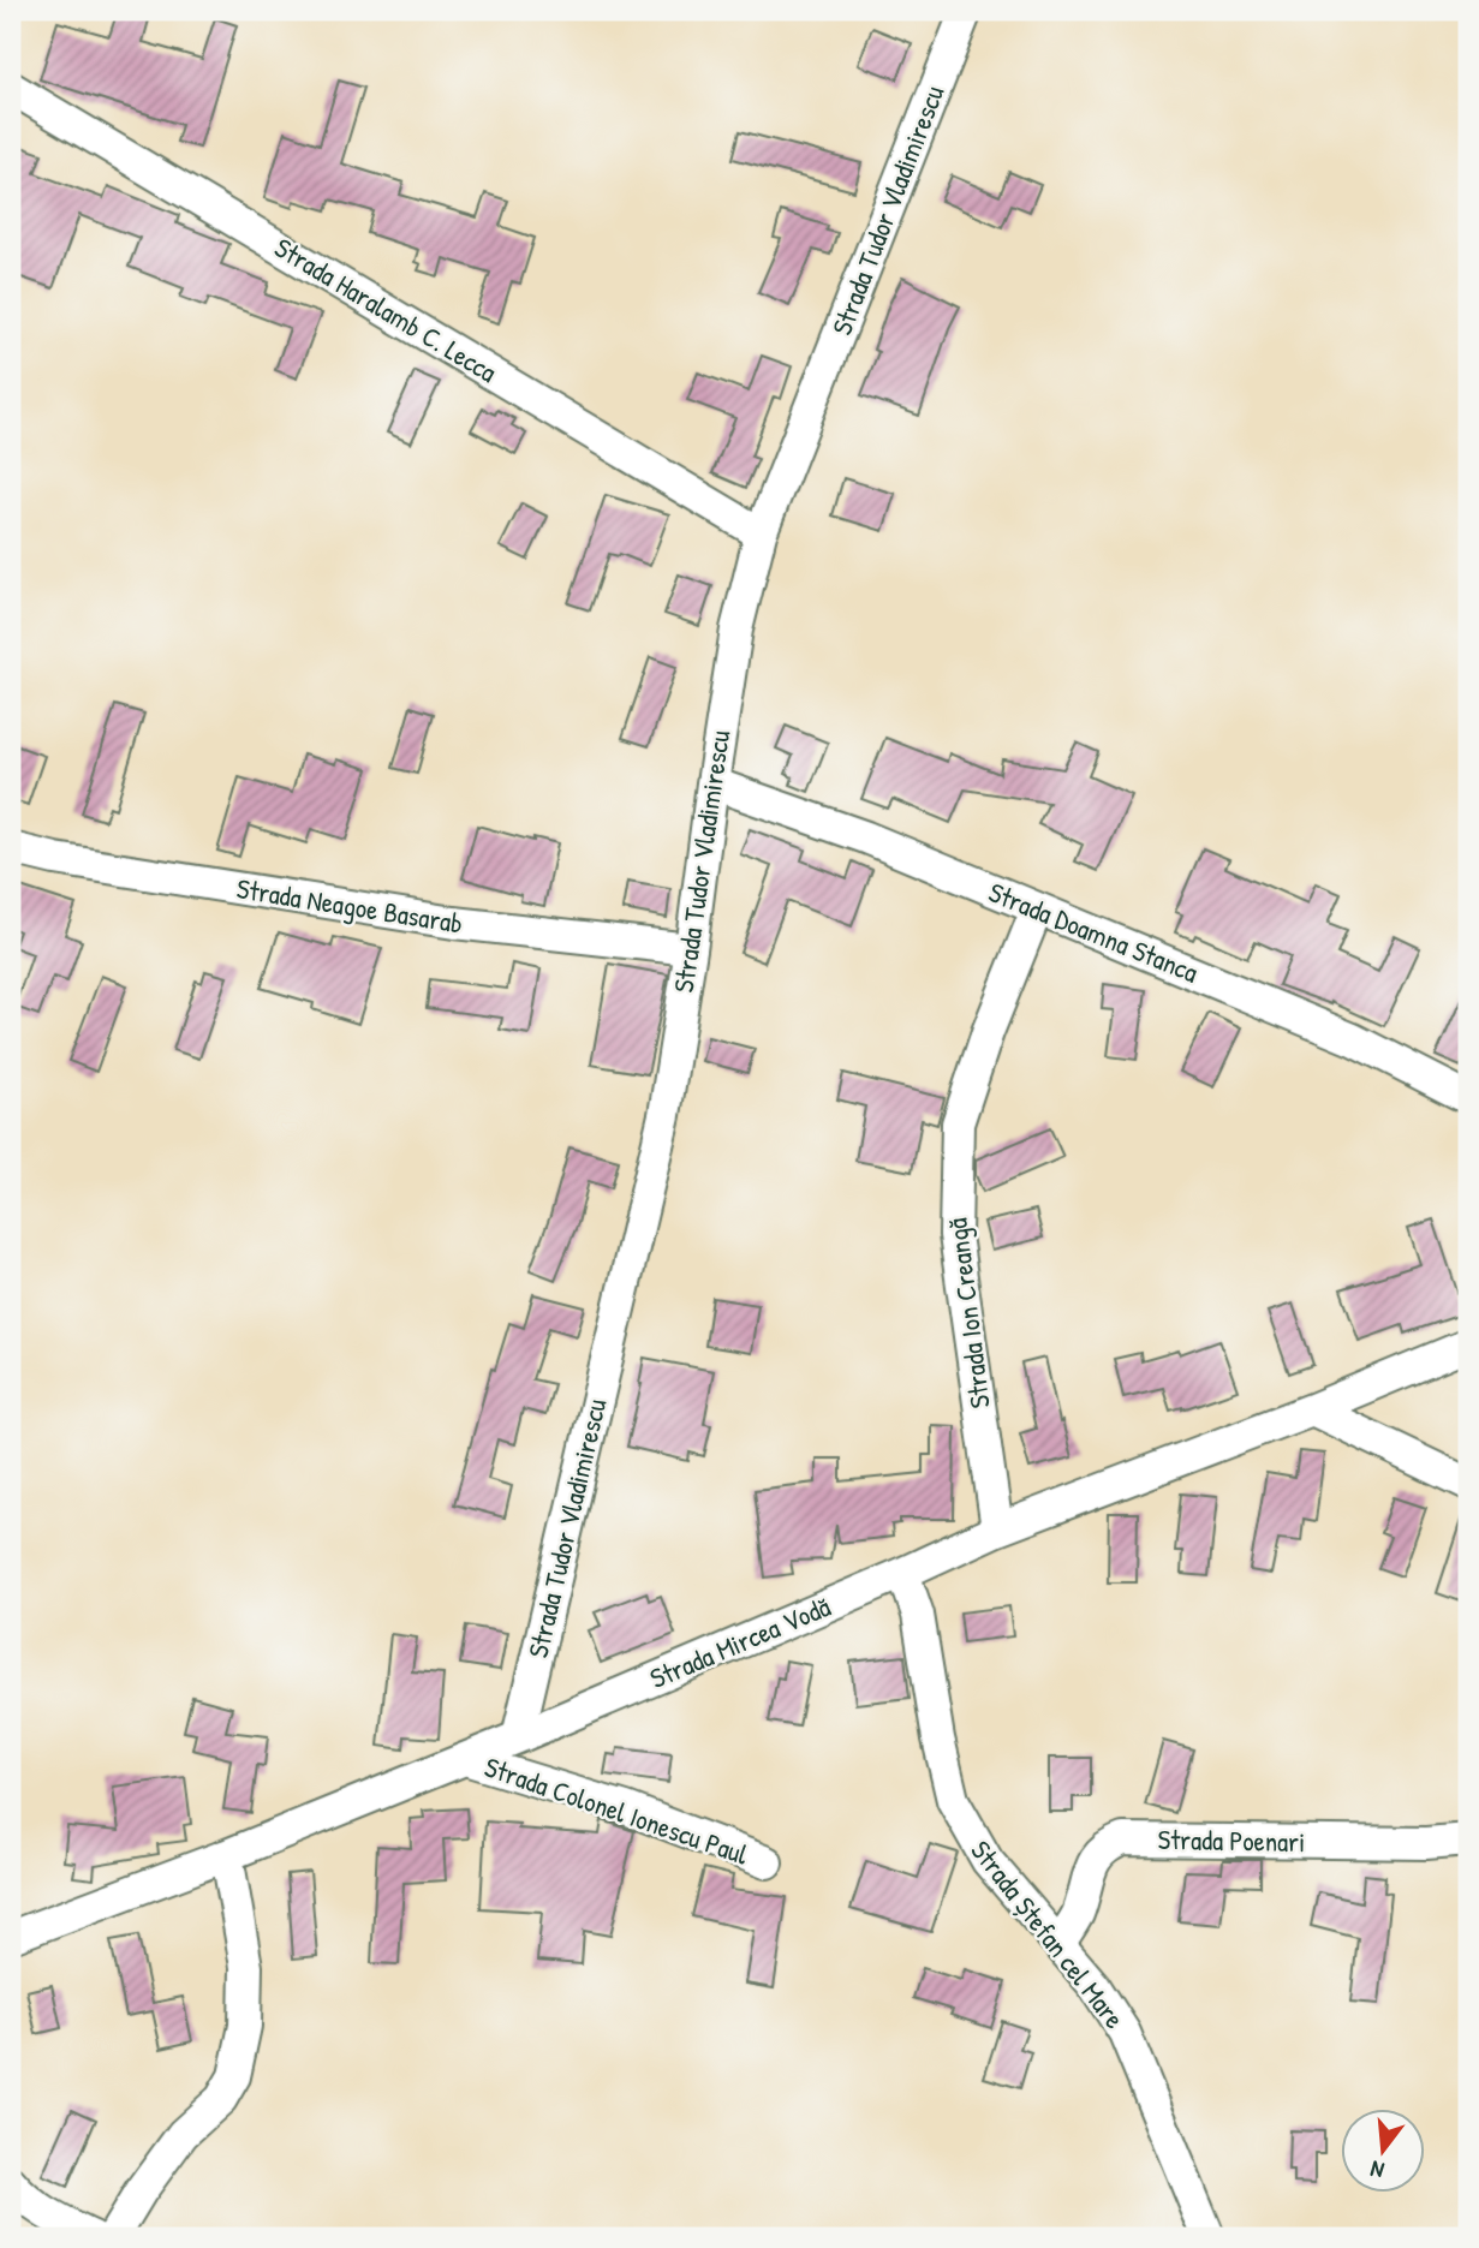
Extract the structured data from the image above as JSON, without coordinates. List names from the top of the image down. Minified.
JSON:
{"streets":{"street":["Strada Tudor Vladimirescu","Strada Haralamb C. Lecca","Strada Neagoe Basarab","Strada Doamna Stanca","Strada Ion Creangă","Strada Mircea Vodă","Strada Colonel Ionescu Paul","Strada Poenari","Strada Ștefan cel Mare"]},"crossings":[["Strada Tudor Vladimirescu","Strada Haralamb C. Lecca"],["Strada Tudor Vladimirescu","Strada Neagoe Basarab"],["Strada Tudor Vladimirescu","Strada Doamna Stanca"],["Strada Tudor Vladimirescu","Strada Mircea Vodă"],["Strada Doamna Stanca","Strada Ion Creangă"],["Strada Ion Creangă","Strada Mircea Vodă"],["Strada Mircea Vodă","Strada Colonel Ionescu Paul"],["Strada Mircea Vodă","Strada Ștefan cel Mare"],["Strada Poenari","Strada Ștefan cel Mare"]],"north":"bottom"}
